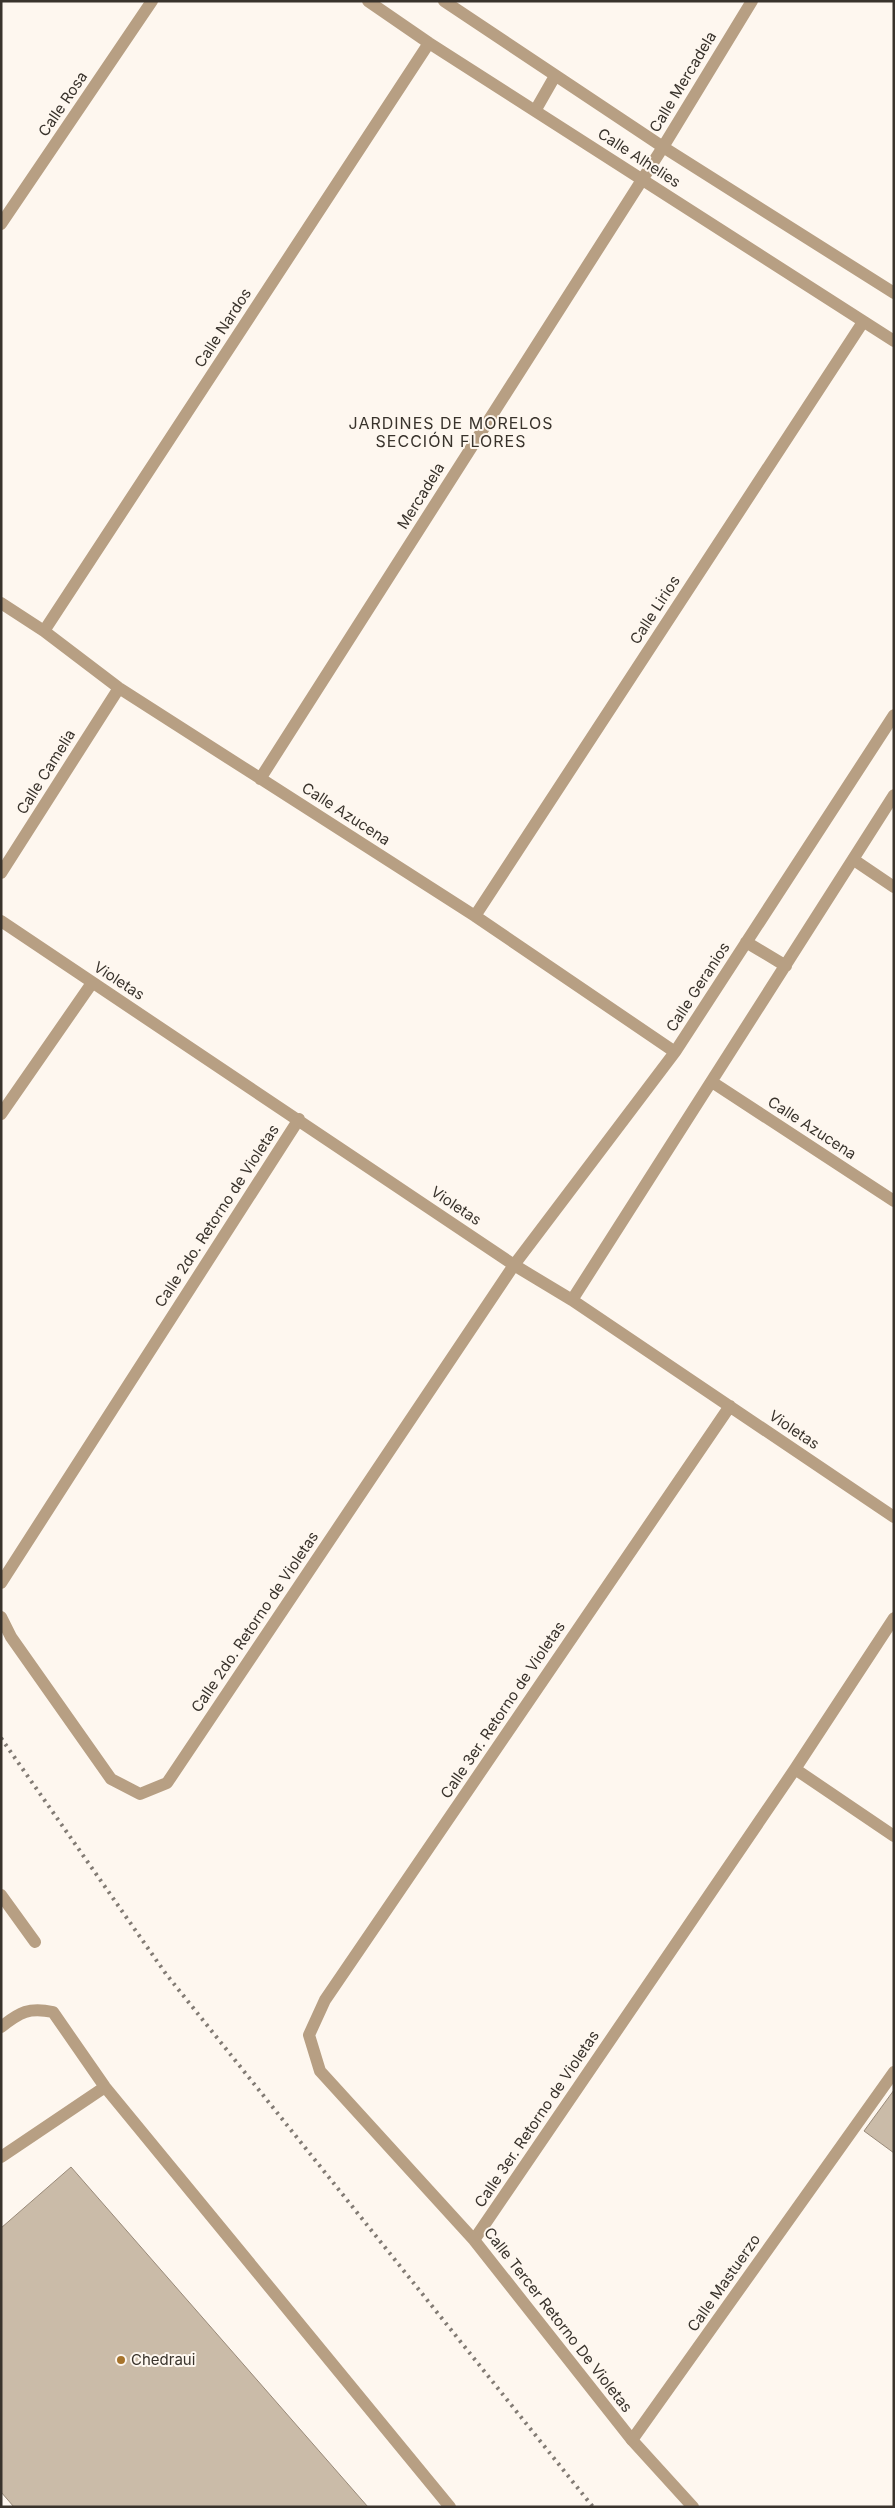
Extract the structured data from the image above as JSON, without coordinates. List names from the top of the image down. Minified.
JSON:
{"streets":{"street":["Calle Mercadela","Calle Rosa","Calle Alhelies","Calle Nardos","Mercadela","Calle Lirios","Calle Camelia","Calle Azucena","Violetas","Calle Geranios","Calle 2do. Retorno de Violetas","Calle 3er. Retorno de Violetas","Calle Mastuerzo","Calle Tercer Retorno De Violetas"]},"crossings":[["Calle Mercadela","Calle Alhelies"],["Calle Mercadela","Mercadela"],["Calle Alhelies","Calle Nardos"],["Calle Alhelies","Mercadela"],["Calle Alhelies","Calle Lirios"],["Calle Nardos","Calle Azucena"],["Mercadela","Calle Azucena"],["Calle Lirios","Calle Azucena"],["Calle Camelia","Calle Azucena"],["Calle Azucena","Calle Geranios"],["Violetas","Calle Geranios"],["Violetas","Calle 2do. Retorno de Violetas"],["Violetas","Calle 3er. Retorno de Violetas"],["Calle Geranios","Calle 2do. Retorno de Violetas"],["Calle 3er. Retorno de Violetas","Calle Tercer Retorno De Violetas"],["Calle Mastuerzo","Calle Tercer Retorno De Violetas"]],"districts":["JARDINES DE MORELOS SECCIÓN FLORES"],"places":["Chedraui"]}
